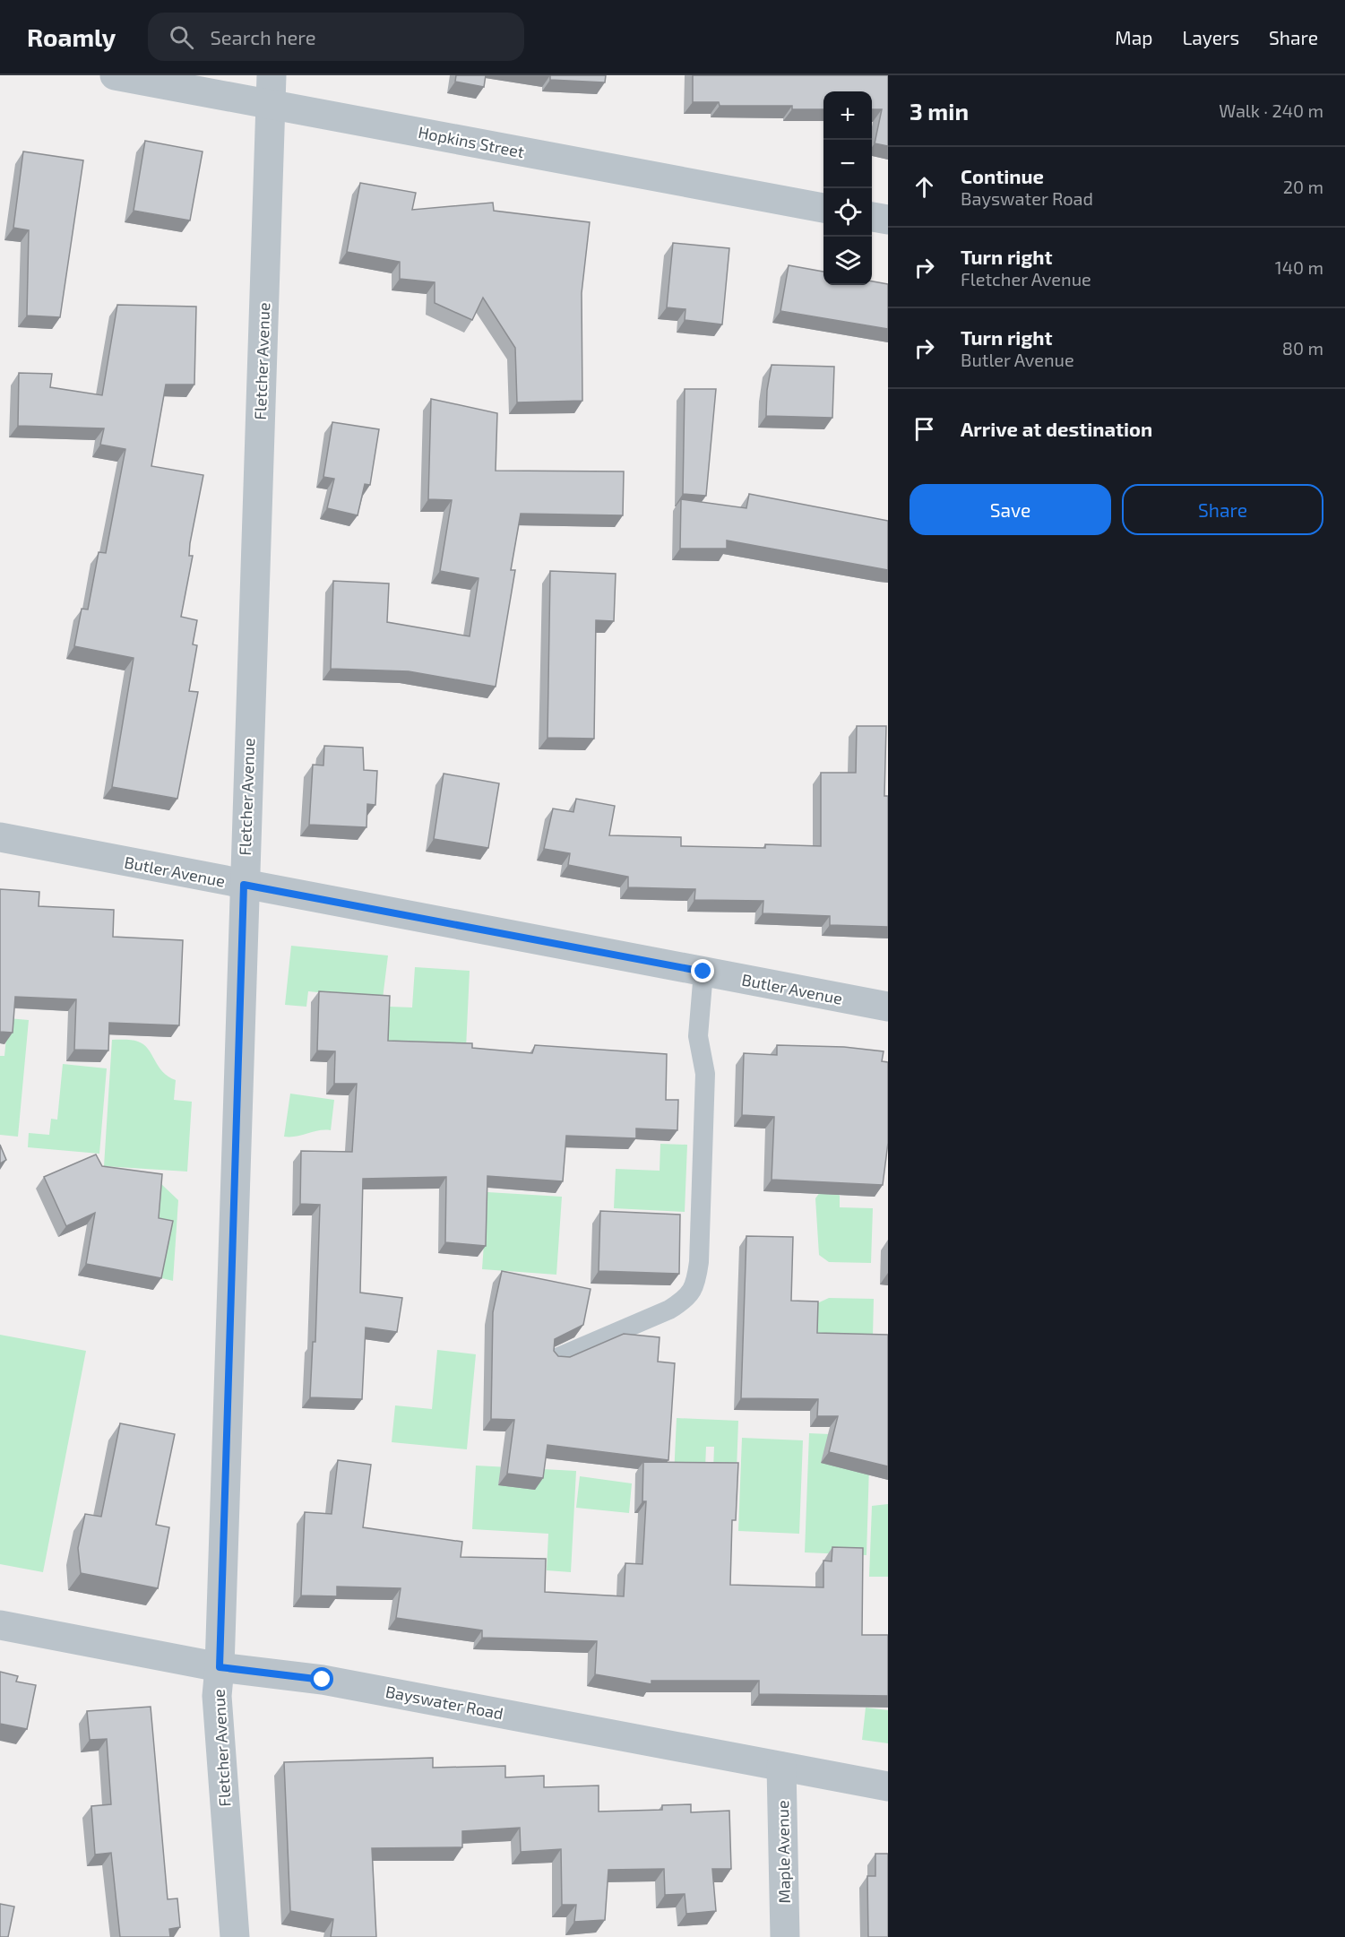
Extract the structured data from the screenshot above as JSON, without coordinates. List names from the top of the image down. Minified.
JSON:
{"streets":{"street":["Hopkins Street","Fletcher Avenue","Butler Avenue","Bayswater Road","Maple Avenue"]},"crossings":[["Hopkins Street","Fletcher Avenue"],["Fletcher Avenue","Butler Avenue"],["Fletcher Avenue","Bayswater Road"],["Bayswater Road","Maple Avenue"]],"page":{"header":"Roamly","search":"Search here","nav":["Map","Layers","Share"],"heading":["3 min","Walk · 240 m"],"map_buttons":["+","−"],"list":[["Continue","Bayswater Road","20 m"],["Turn right","Fletcher Avenue","140 m"],["Turn right","Butler Avenue","80 m"],"Arrive at destination"],"buttons":["Save","Share"]}}
